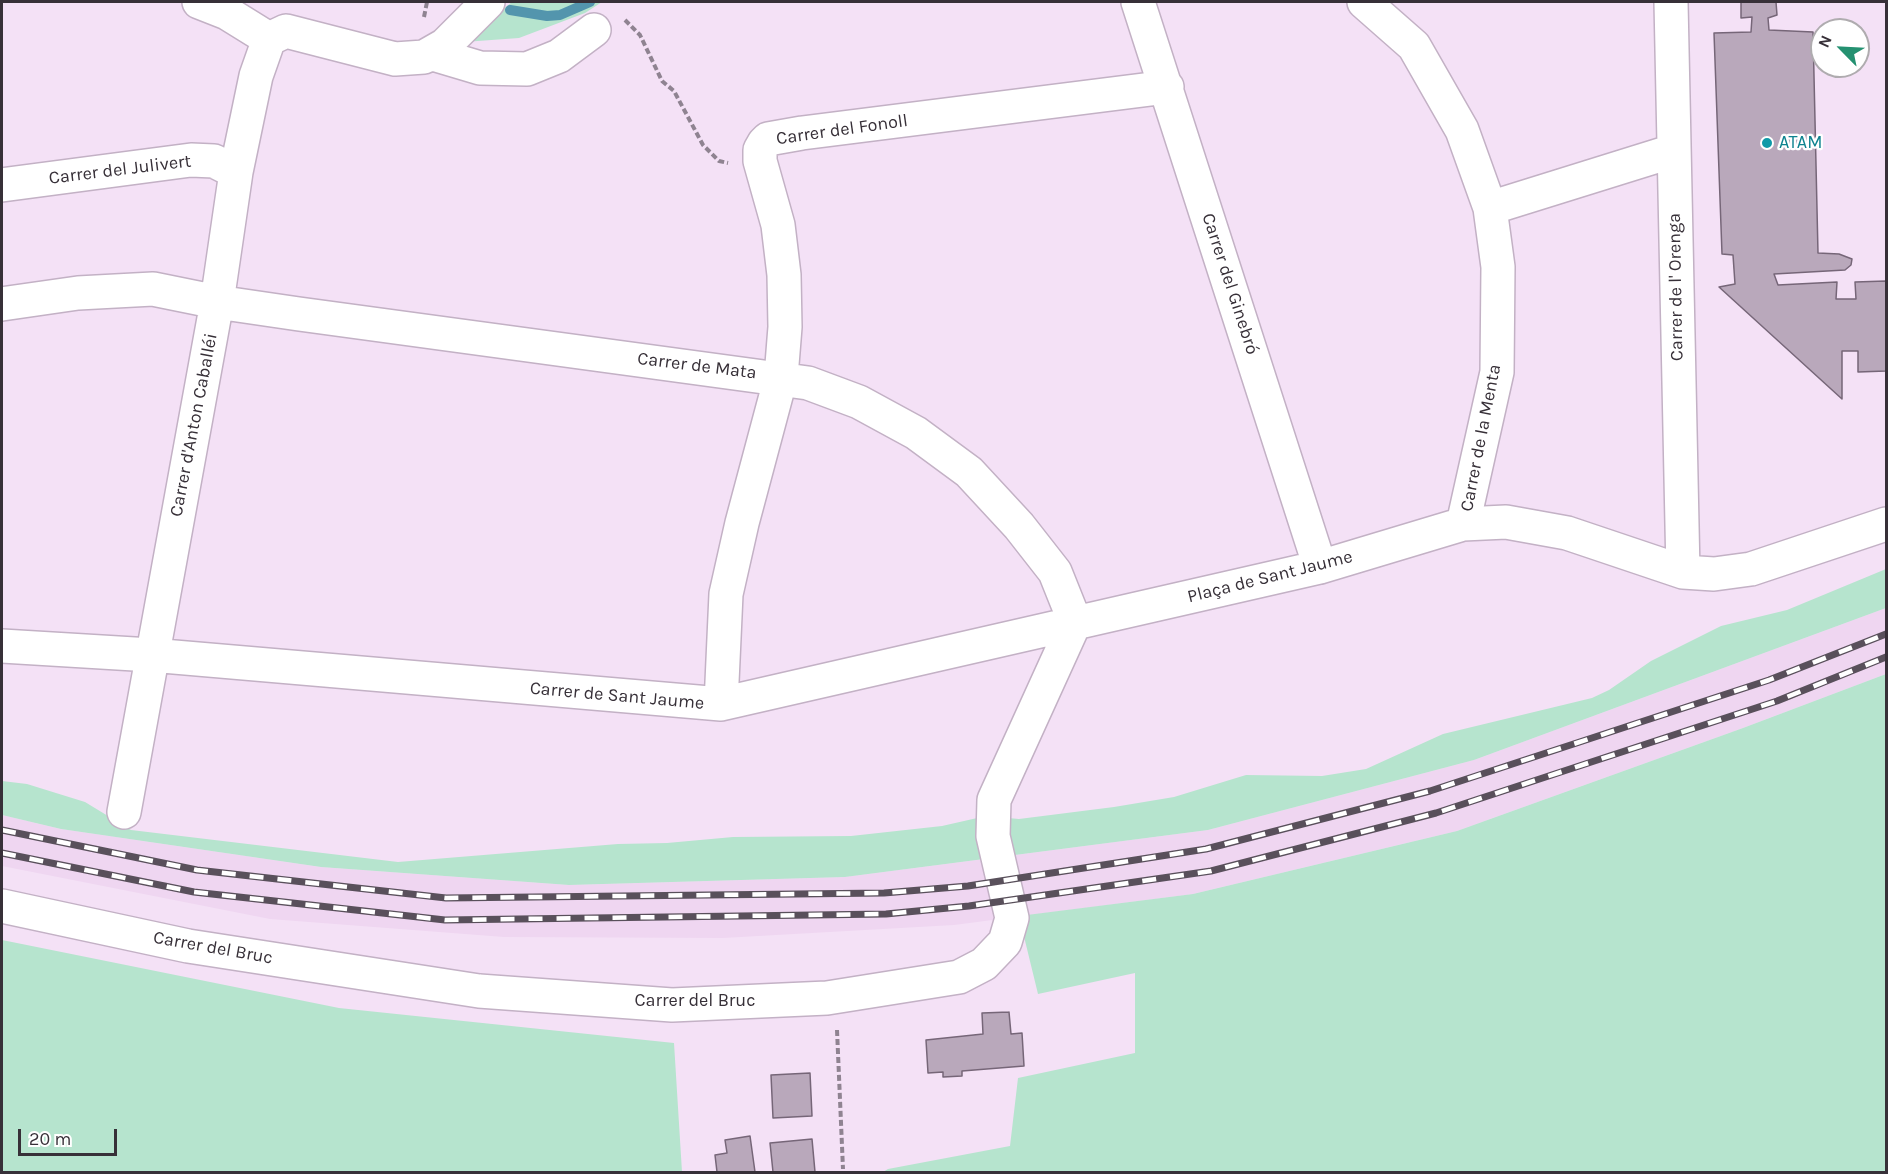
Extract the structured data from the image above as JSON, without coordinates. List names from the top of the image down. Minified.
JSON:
{"streets":{"street":["Carrer del Fonoll","Carrer del Julivert","Carrer del Ginebró","Carrer de l' Orenga","Carrer de Mata","Carrer d'Anton Caballéi","Carrer de la Menta","Plaça de Sant Jaume","Carrer de Sant Jaume","Carrer del Bruc"]},"crossings":[["Carrer del Fonoll","Carrer del Ginebró"],["Carrer del Fonoll","Carrer de Mata"],["Carrer del Fonoll","Carrer de Sant Jaume"],["Carrer del Julivert","Carrer d'Anton Caballéi"],["Carrer del Ginebró","Plaça de Sant Jaume"],["Carrer de l' Orenga","Plaça de Sant Jaume"],["Carrer de Mata","Carrer d'Anton Caballéi"],["Carrer de Mata","Plaça de Sant Jaume"],["Carrer de Mata","Carrer de Sant Jaume"],["Carrer de Mata","Carrer del Bruc"],["Carrer d'Anton Caballéi","Carrer de Sant Jaume"],["Carrer de la Menta","Plaça de Sant Jaume"],["Plaça de Sant Jaume","Carrer de Sant Jaume"],["Plaça de Sant Jaume","Carrer del Bruc"],["Carrer de Sant Jaume","Carrer del Bruc"]],"places":["ATAM"],"scale_bar":"20 m","north":"top left"}
